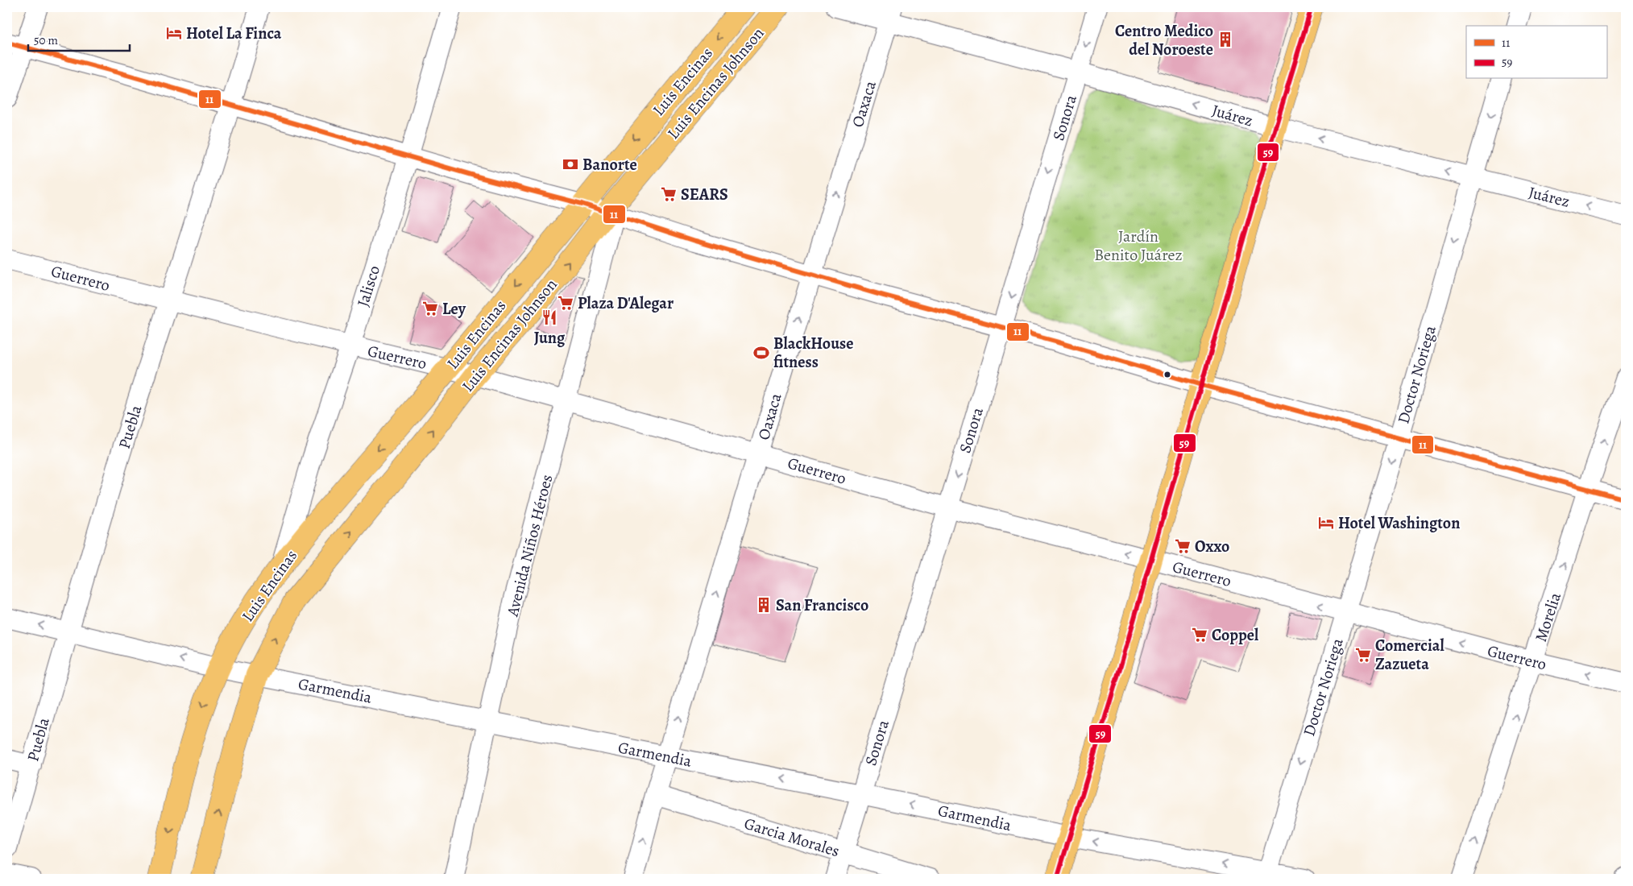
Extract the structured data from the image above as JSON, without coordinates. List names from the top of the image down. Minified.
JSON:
{"streets":{"main road":["Luis Encinas","Luis Encinas Johnson"],"street":["Oaxaca","Juárez","Sonora","Guerrero","Jalisco","Doctor Noriega","Puebla","Avenida Niños Héroes","Morelia","Garmendia","Garcia Morales"]},"crossings":[["Luis Encinas","Guerrero"],["Luis Encinas","Jalisco"],["Luis Encinas","Garmendia"],["Luis Encinas Johnson","Guerrero"],["Luis Encinas Johnson","Avenida Niños Héroes"],["Luis Encinas Johnson","Garmendia"],["Oaxaca","Juárez"],["Oaxaca","Guerrero"],["Oaxaca","Garmendia"],["Oaxaca","Garcia Morales"],["Juárez","Sonora"],["Juárez","Doctor Noriega"],["Sonora","Guerrero"],["Sonora","Garmendia"],["Sonora","Garcia Morales"],["Guerrero","Jalisco"],["Guerrero","Doctor Noriega"],["Guerrero","Puebla"],["Guerrero","Avenida Niños Héroes"],["Guerrero","Morelia"],["Doctor Noriega","Garmendia"],["Puebla","Garmendia"],["Avenida Niños Héroes","Garmendia"]],"one_way":["Luis Encinas","Luis Encinas Johnson","Oaxaca","Juárez","Sonora","Guerrero","Doctor Noriega","Morelia","Garmendia"],"parks":["Jardín Benito Juárez"],"places":{"hotel":["Hotel La Finca","Hotel Washington"],"building":["Centro Medico del Noroeste","San Francisco"],"bank":["Banorte"],"supermarket":["SEARS","Plaza D'Alegar","Ley","Oxxo","Coppel","Comercial Zazueta"],"restaurant":["Jung"],"sports":["BlackHouse fitness"]},"lines":["transit line 59","transit line 11"],"legend":["11","59"],"scale_bar":"50 m"}
